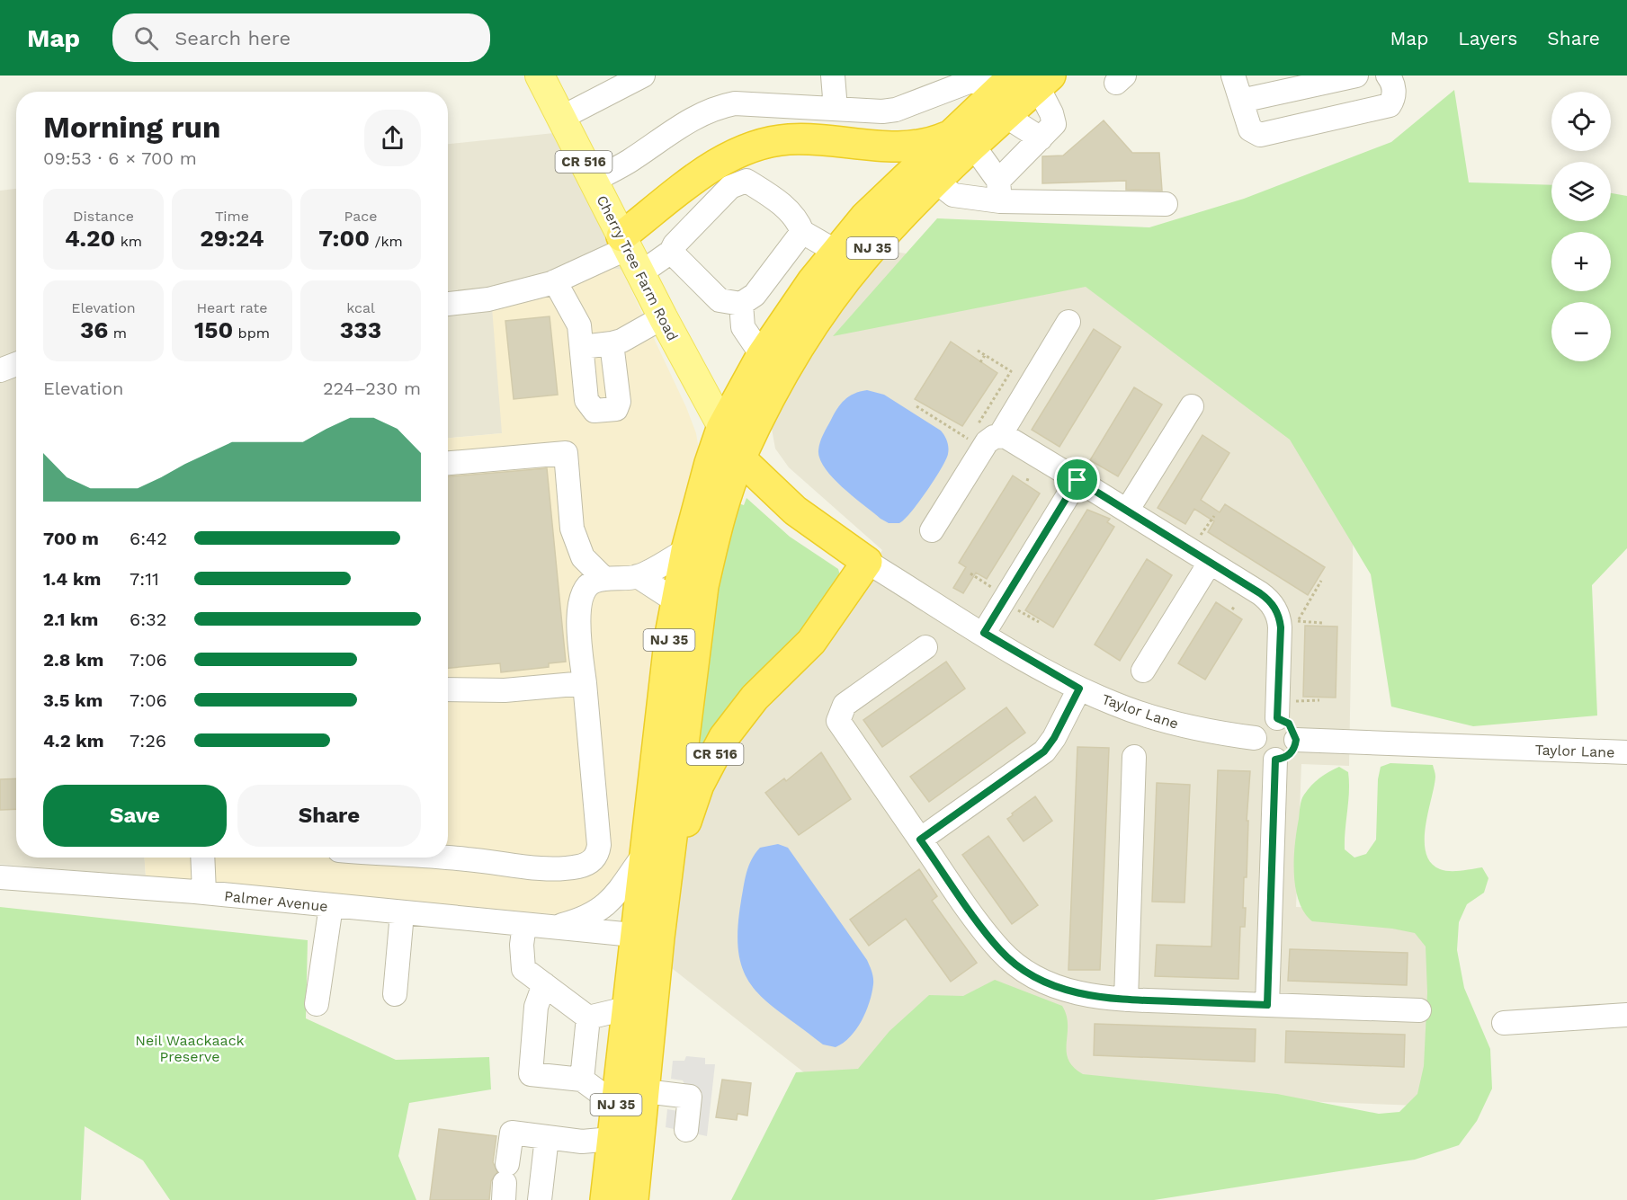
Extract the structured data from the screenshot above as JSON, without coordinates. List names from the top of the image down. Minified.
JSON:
{"streets":{"highway":["CR 516","NJ 35"],"main road":["Cherry Tree Farm Road"],"street":["Taylor Lane","Palmer Avenue"]},"crossings":[["CR 516","NJ 35"],["CR 516","Cherry Tree Farm Road"],["CR 516","Taylor Lane"],["NJ 35","Cherry Tree Farm Road"],["NJ 35","Palmer Avenue"]],"parks":["Neil Waackaack Preserve"],"page":{"header":"Map","search":"Search here","nav":["Map","Layers","Share"],"map_buttons":["+","−"],"heading":["Morning run","09:53 · 6 × 700 m"],"stats":[["Distance","4.20 km"],["Time","29:24"],["Pace","7:00 /km"],["Elevation","36 m"],["Heart rate","150 bpm"],["kcal","333"]],"chart":["Elevation","224–230 m"],"list":[{"name":"700 m","note":"6:42"},{"name":"1.4 km","note":"7:11"},{"name":"2.1 km","note":"6:32"},{"name":"2.8 km","note":"7:06"},{"name":"3.5 km","note":"7:06"},{"name":"4.2 km","note":"7:26"}],"buttons":["Save","Share"]}}
